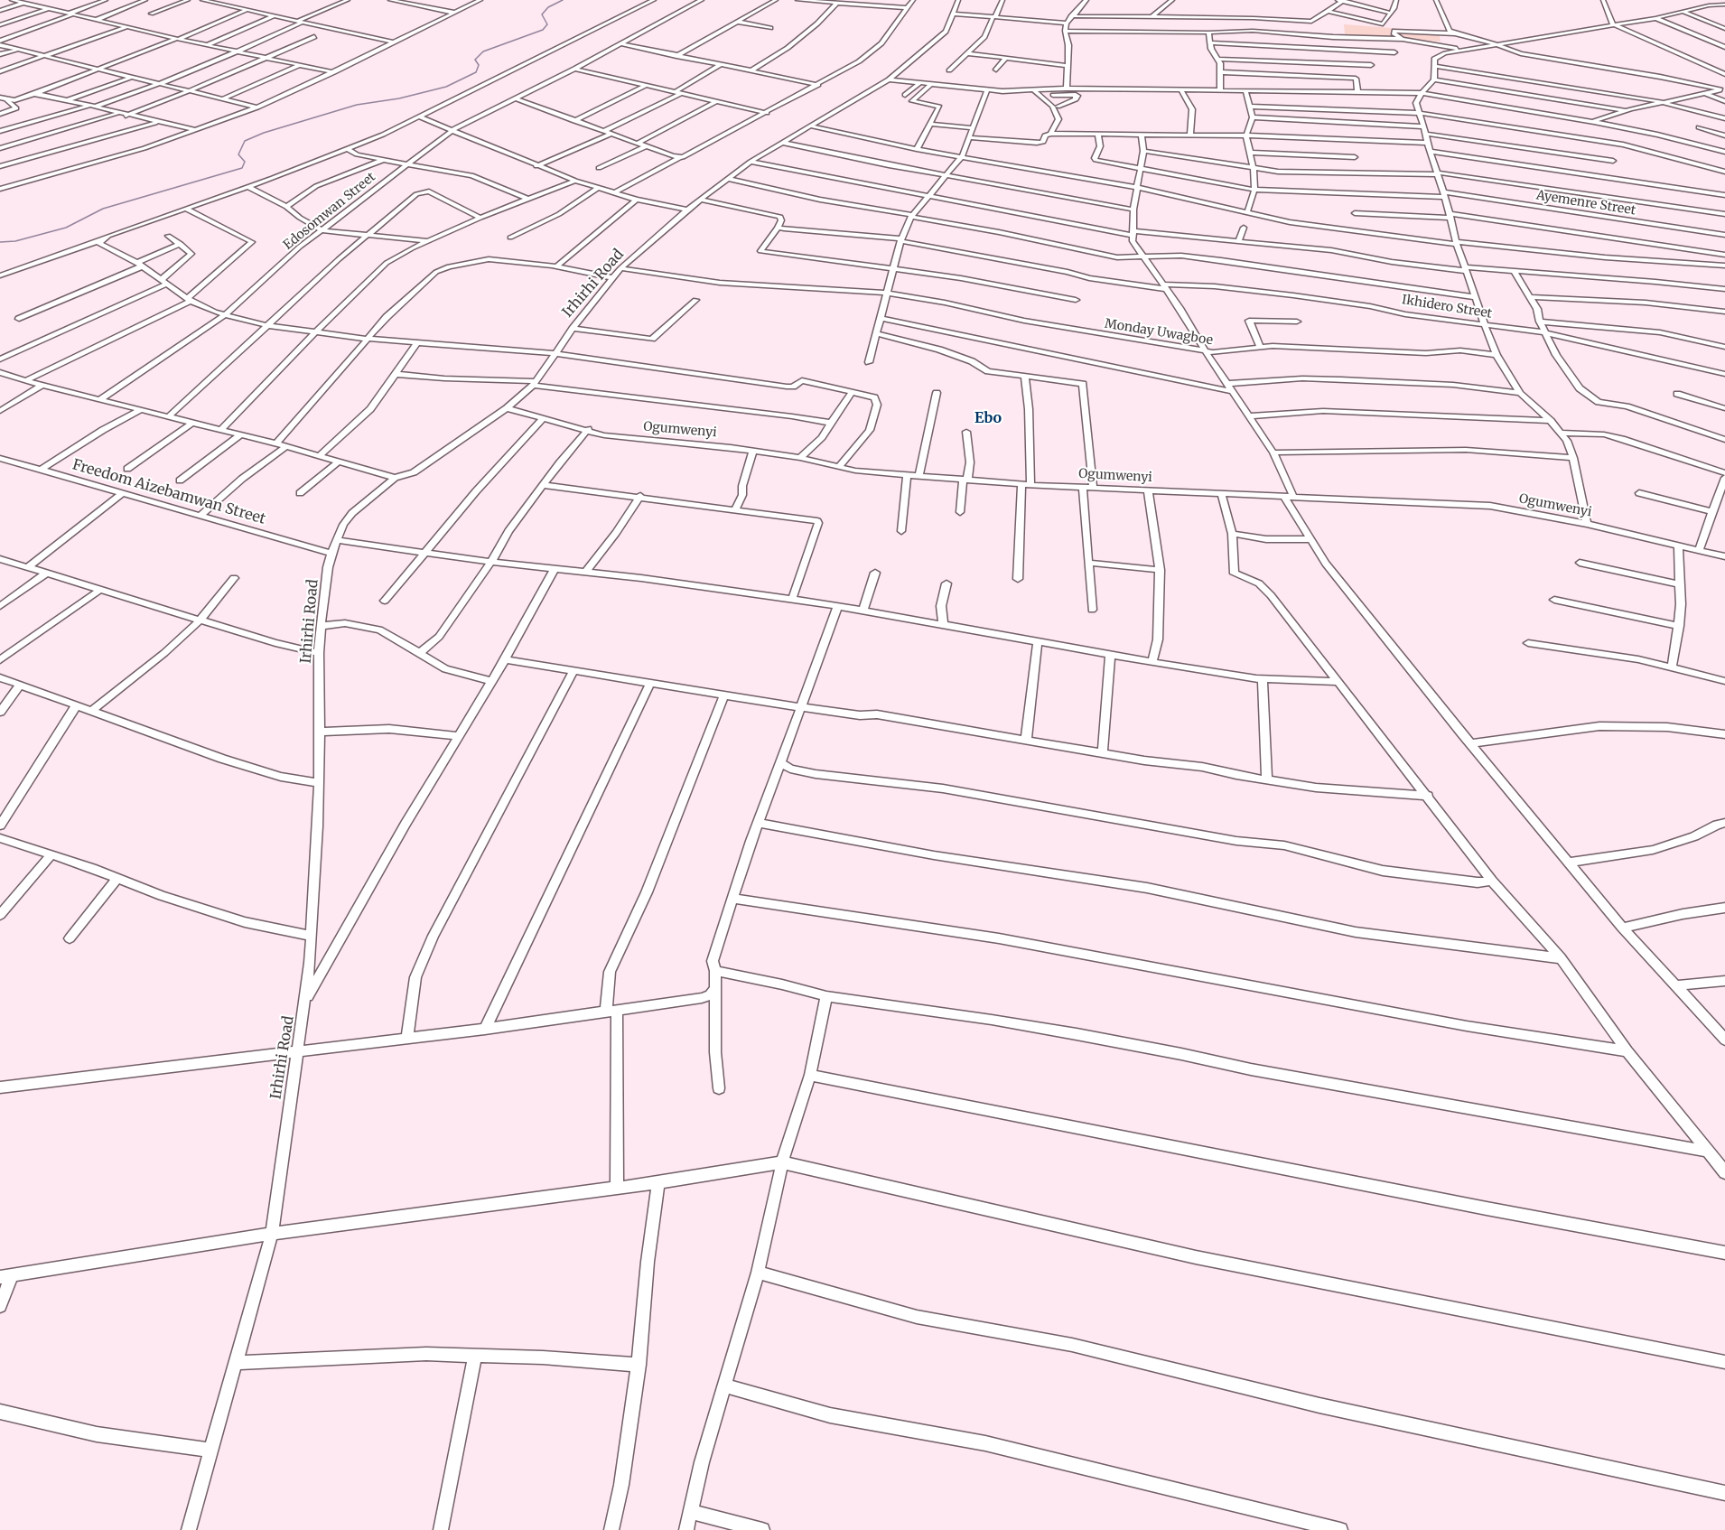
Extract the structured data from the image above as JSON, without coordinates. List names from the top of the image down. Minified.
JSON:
{"streets":{"street":["Ayemenre Street","Edosomwan Street","Irhirhi Road","Ikhidero Street","Monday Uwagboe","Ogumwenyi","Freedom Aizebamwan Street"]},"crossings":[["Irhirhi Road","Monday Uwagboe"],["Irhirhi Road","Ogumwenyi"],["Irhirhi Road","Freedom Aizebamwan Street"]],"districts":["Ebo"]}
